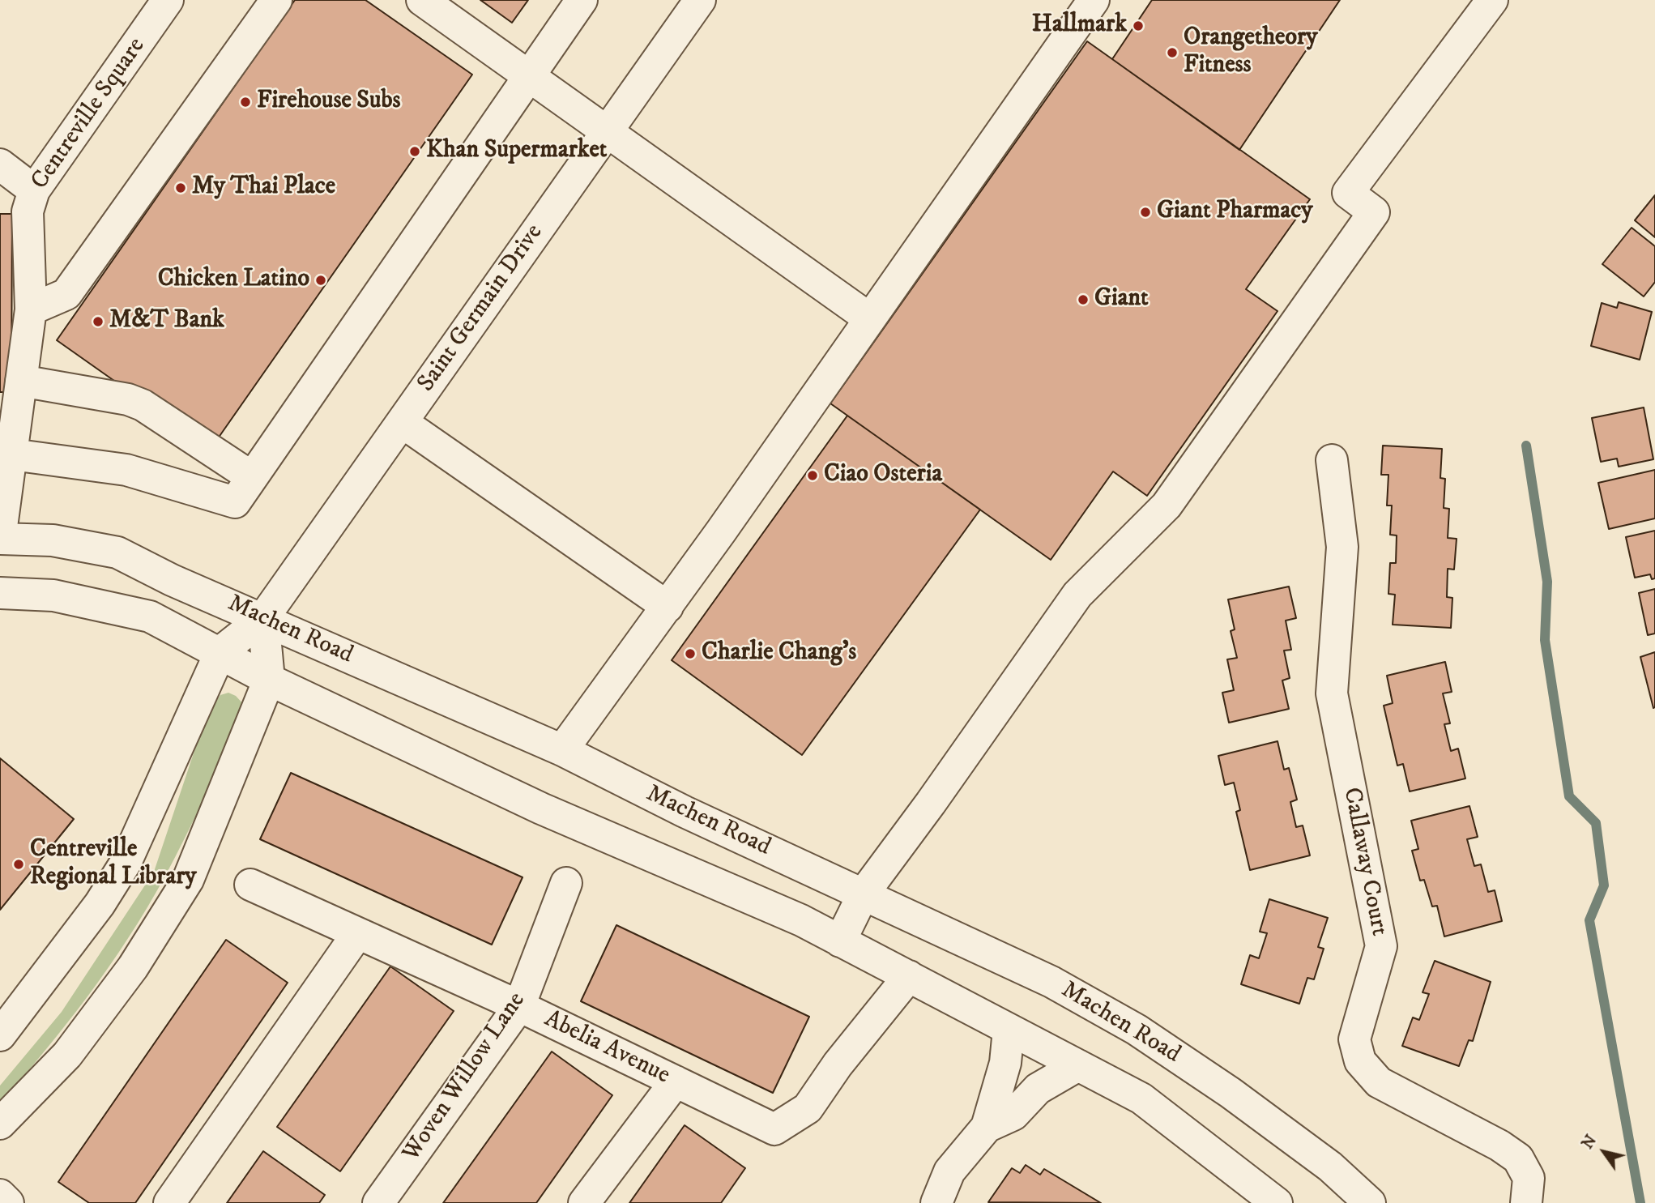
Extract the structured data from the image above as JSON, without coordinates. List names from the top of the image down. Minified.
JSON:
{"streets":{"street":["Centreville Square","Saint Germain Drive","Machen Road","Callaway Court","Abelia Avenue","Woven Willow Lane"]},"crossings":[["Centreville Square","Machen Road"],["Saint Germain Drive","Machen Road"],["Machen Road","Abelia Avenue"],["Abelia Avenue","Woven Willow Lane"]],"places":["Hallmark","Orangetheory Fitness","Firehouse Subs","Khan Supermarket","My Thai Place","Giant Pharmacy","Chicken Latino","Giant","M&T Bank","Ciao Osteria","Charlie Chang's","Centreville Regional Library"],"north":"top left"}
